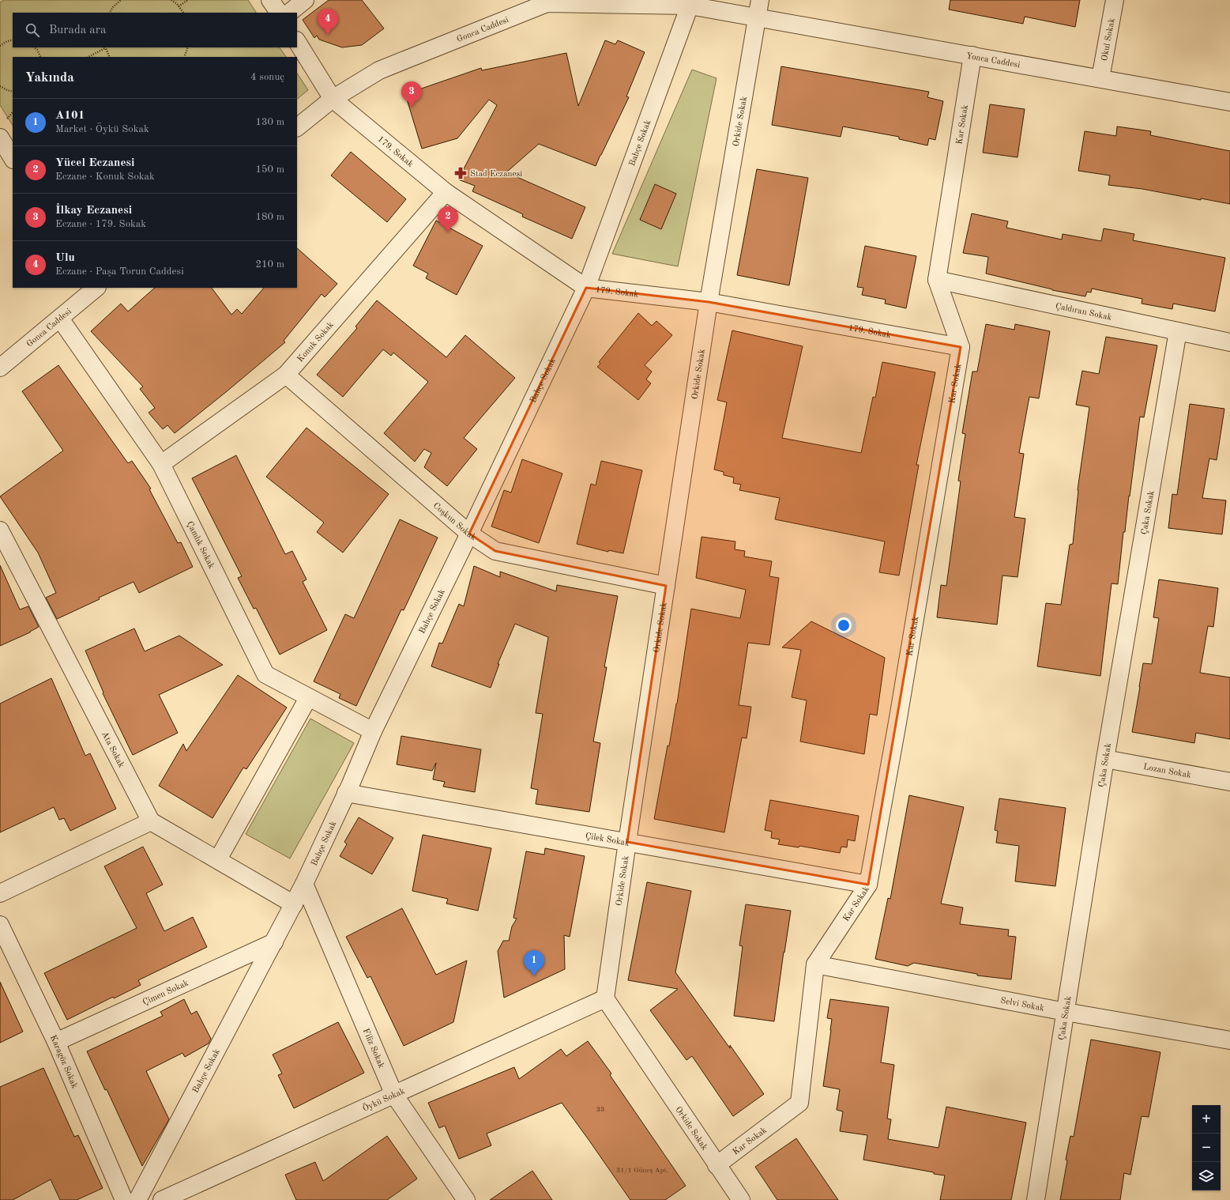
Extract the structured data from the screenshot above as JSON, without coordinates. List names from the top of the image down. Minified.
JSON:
{"streets":{"street":["Gonca Caddesi","Okul Sokak","Yonca Caddesi","Orkide Sokak","Kar Sokak","Bahçe Sokak","179. Sokak","Çaldıran Sokak","Konuk Sokak","Çaka Sokak","Coşkun Sokak","Çamlık Sokak","Ata Sokak","Lozan Sokak","Çilek Sokak","Çimen Sokak","Selvi Sokak","Filiz Sokak","Karagöz Sokak","Öykü Sokak"]},"crossings":[["Gonca Caddesi","Yonca Caddesi"],["Gonca Caddesi","Bahçe Sokak"],["Gonca Caddesi","179. Sokak"],["Gonca Caddesi","Çamlık Sokak"],["Okul Sokak","Yonca Caddesi"],["Yonca Caddesi","Orkide Sokak"],["Yonca Caddesi","Kar Sokak"],["Yonca Caddesi","Bahçe Sokak"],["Orkide Sokak","Kar Sokak"],["Orkide Sokak","179. Sokak"],["Orkide Sokak","Coşkun Sokak"],["Orkide Sokak","Çilek Sokak"],["Orkide Sokak","Öykü Sokak"],["Kar Sokak","179. Sokak"],["Kar Sokak","Çaldıran Sokak"],["Kar Sokak","Çilek Sokak"],["Kar Sokak","Selvi Sokak"],["Bahçe Sokak","179. Sokak"],["Bahçe Sokak","Coşkun Sokak"],["Bahçe Sokak","Çamlık Sokak"],["Bahçe Sokak","Çilek Sokak"],["Bahçe Sokak","Çimen Sokak"],["Bahçe Sokak","Filiz Sokak"],["179. Sokak","Konuk Sokak"],["Çaldıran Sokak","Çaka Sokak"],["Konuk Sokak","Coşkun Sokak"],["Konuk Sokak","Çamlık Sokak"],["Çaka Sokak","Lozan Sokak"],["Çaka Sokak","Selvi Sokak"],["Çimen Sokak","Karagöz Sokak"],["Filiz Sokak","Öykü Sokak"]],"places":{"pharmacy":["Stad Eczanesi"]},"house_numbers":["33","31/1 Güneş Apt."],"page":{"pins":["4","3","2","1"],"search":"Burada ara","heading":["Yakında","4 sonuç"],"list":[{"mark":"1","name":"A101","note":"Market · Öykü Sokak","value":"130 m"},{"mark":"2","name":"Yücel Eczanesi","note":"Eczane · Konuk Sokak","value":"150 m"},{"mark":"3","name":"İlkay Eczanesi","note":"Eczane · 179. Sokak","value":"180 m"},{"mark":"4","name":"Ulu","note":"Eczane · Paşa Torun Caddesi","value":"210 m"}],"map_buttons":["+","−"]}}
